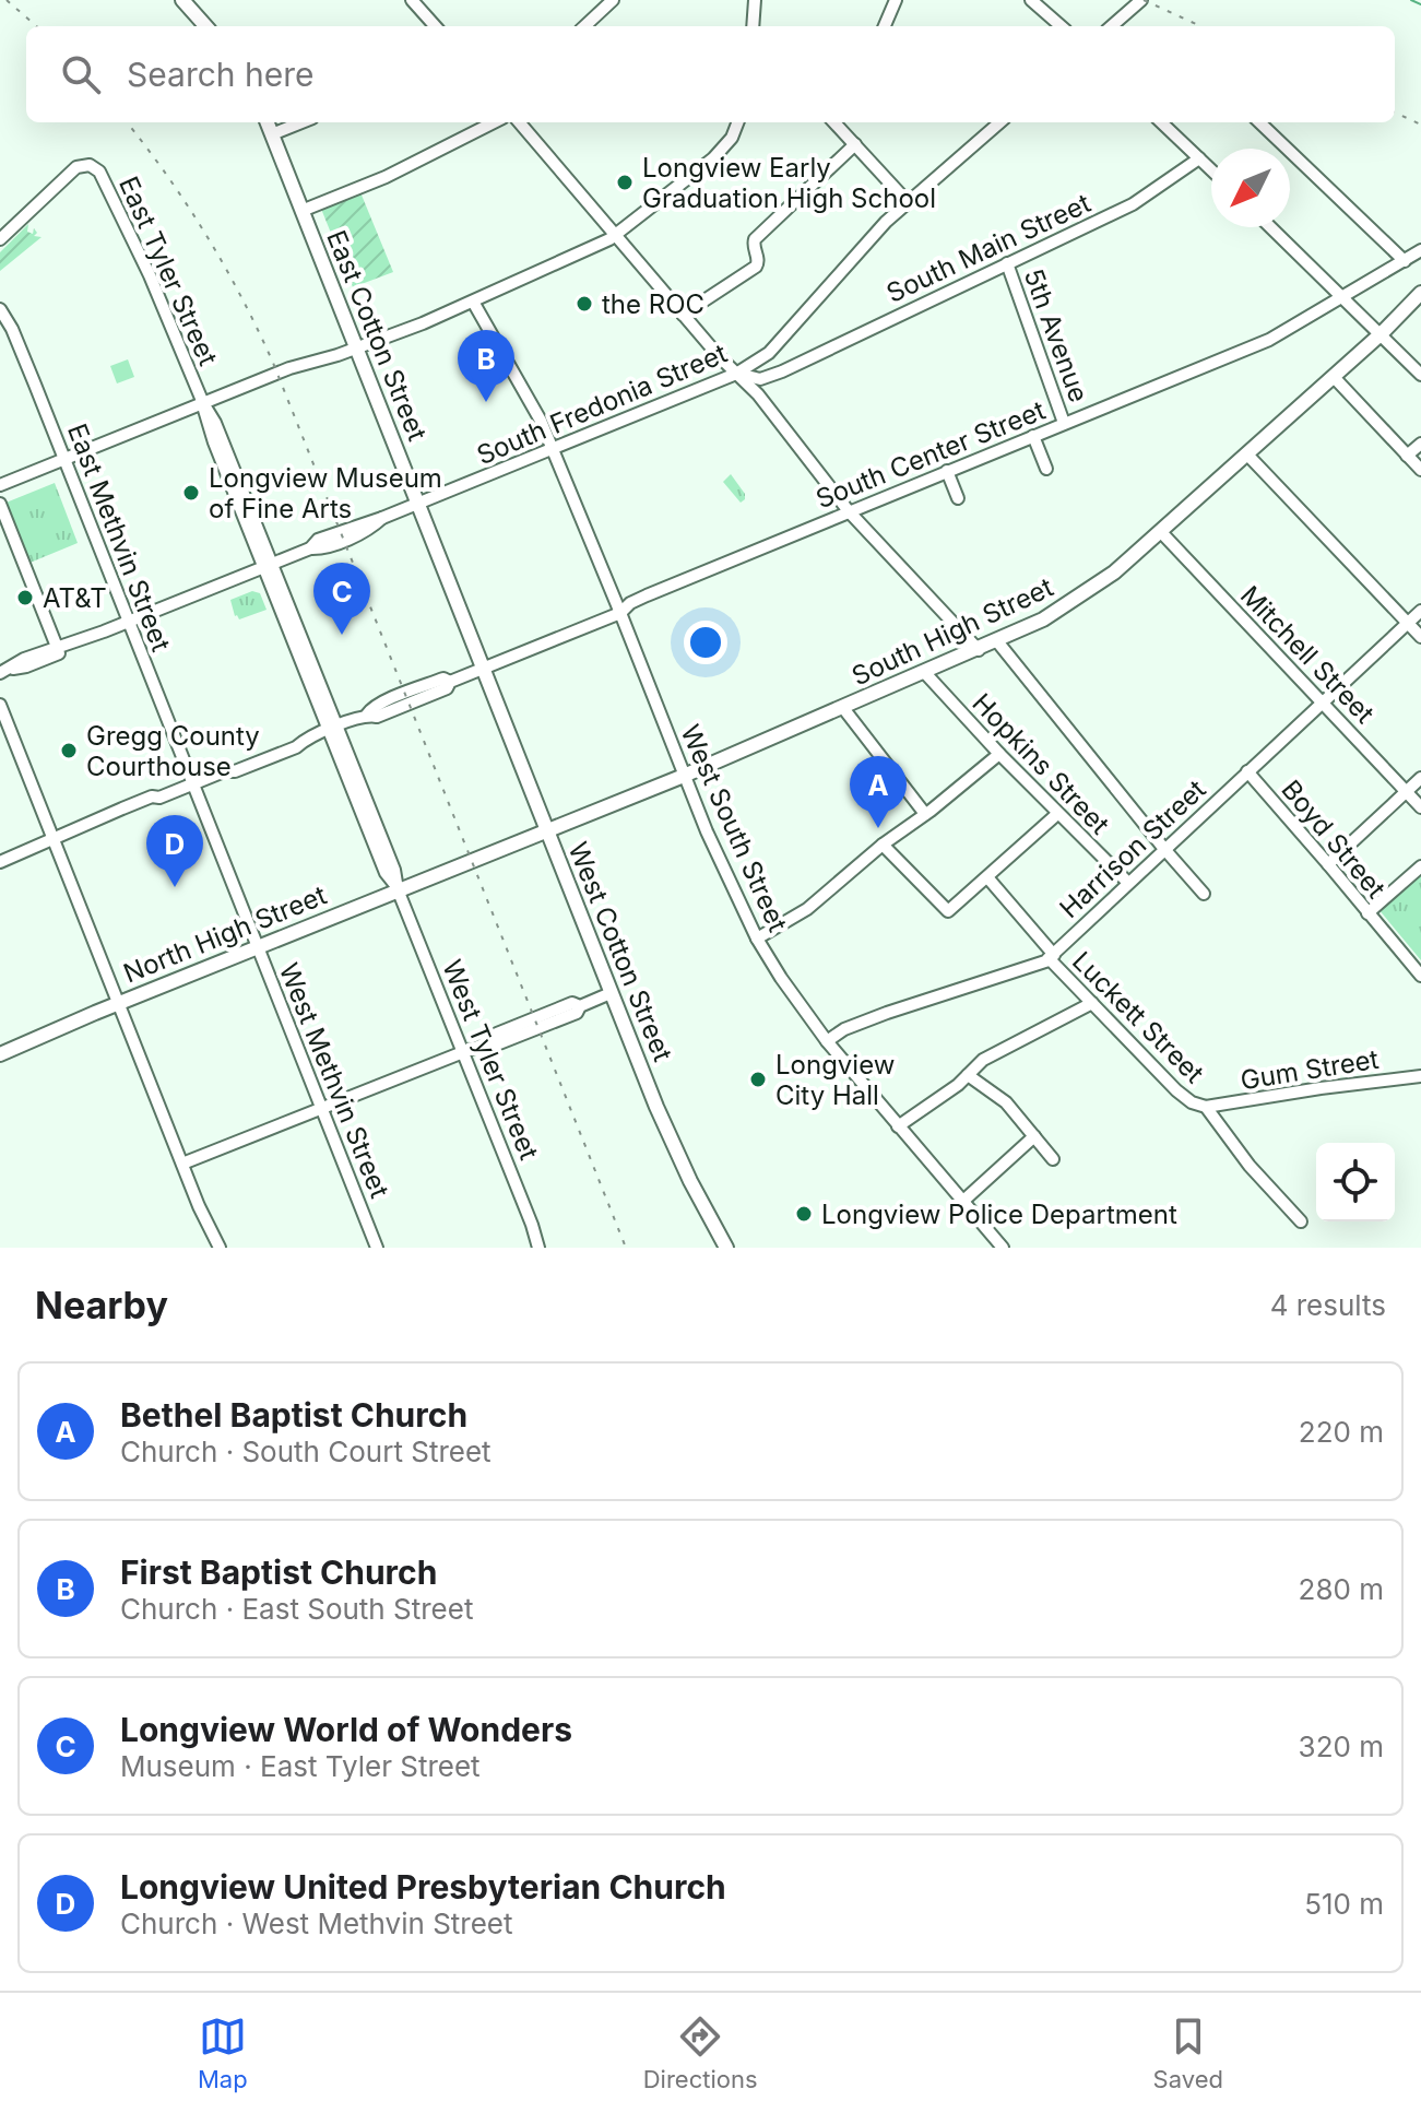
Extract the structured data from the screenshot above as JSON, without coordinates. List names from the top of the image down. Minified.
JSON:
{"streets":{"main road":["East Cotton Street","South High Street","North High Street","West Cotton Street"],"street":["South Main Street","East Tyler Street","5th Avenue","South Fredonia Street","South Center Street","East Methvin Street","Mitchell Street","Hopkins Street","West South Street","Boyd Street","Harrison Street","Luckett Street","West Tyler Street","Gum Street","West Methvin Street"]},"crossings":[["South Main Street","5th Avenue"],["South Main Street","South Fredonia Street"],["East Tyler Street","South Fredonia Street"],["East Tyler Street","South Center Street"],["East Tyler Street","West Tyler Street"],["East Cotton Street","South Fredonia Street"],["East Cotton Street","South Center Street"],["East Cotton Street","West Cotton Street"],["5th Avenue","South Center Street"],["South Fredonia Street","East Methvin Street"],["South Fredonia Street","West South Street"],["South Center Street","East Methvin Street"],["South Center Street","West South Street"],["South Center Street","West Cotton Street"],["South Center Street","West Tyler Street"],["South Center Street","West Methvin Street"],["East Methvin Street","West Methvin Street"],["South High Street","Mitchell Street"],["South High Street","Hopkins Street"],["South High Street","West South Street"],["South High Street","North High Street"],["South High Street","West Cotton Street"],["Mitchell Street","Harrison Street"],["Hopkins Street","Harrison Street"],["West South Street","Harrison Street"],["Boyd Street","Harrison Street"],["Harrison Street","Luckett Street"],["North High Street","West Tyler Street"],["North High Street","West Methvin Street"],["Luckett Street","Gum Street"]],"places":["Longview Early Graduation High School","the ROC","Longview Museum of Fine Arts","AT&T","Gregg County Courthouse","Longview City Hall","Longview Police Department"],"north":"bottom left","page":{"search":"Search here","pins":["B","C","A","D"],"heading":["Nearby","4 results"],"list":[{"mark":"A","name":"Bethel Baptist Church","note":"Church · South Court Street","value":"220 m"},{"mark":"B","name":"First Baptist Church","note":"Church · East South Street","value":"280 m"},{"mark":"C","name":"Longview World of Wonders","note":"Museum · East Tyler Street","value":"320 m"},{"mark":"D","name":"Longview United Presbyterian Church","note":"Church · West Methvin Street","value":"510 m"}],"nav":["Map","Directions","Saved"]}}
